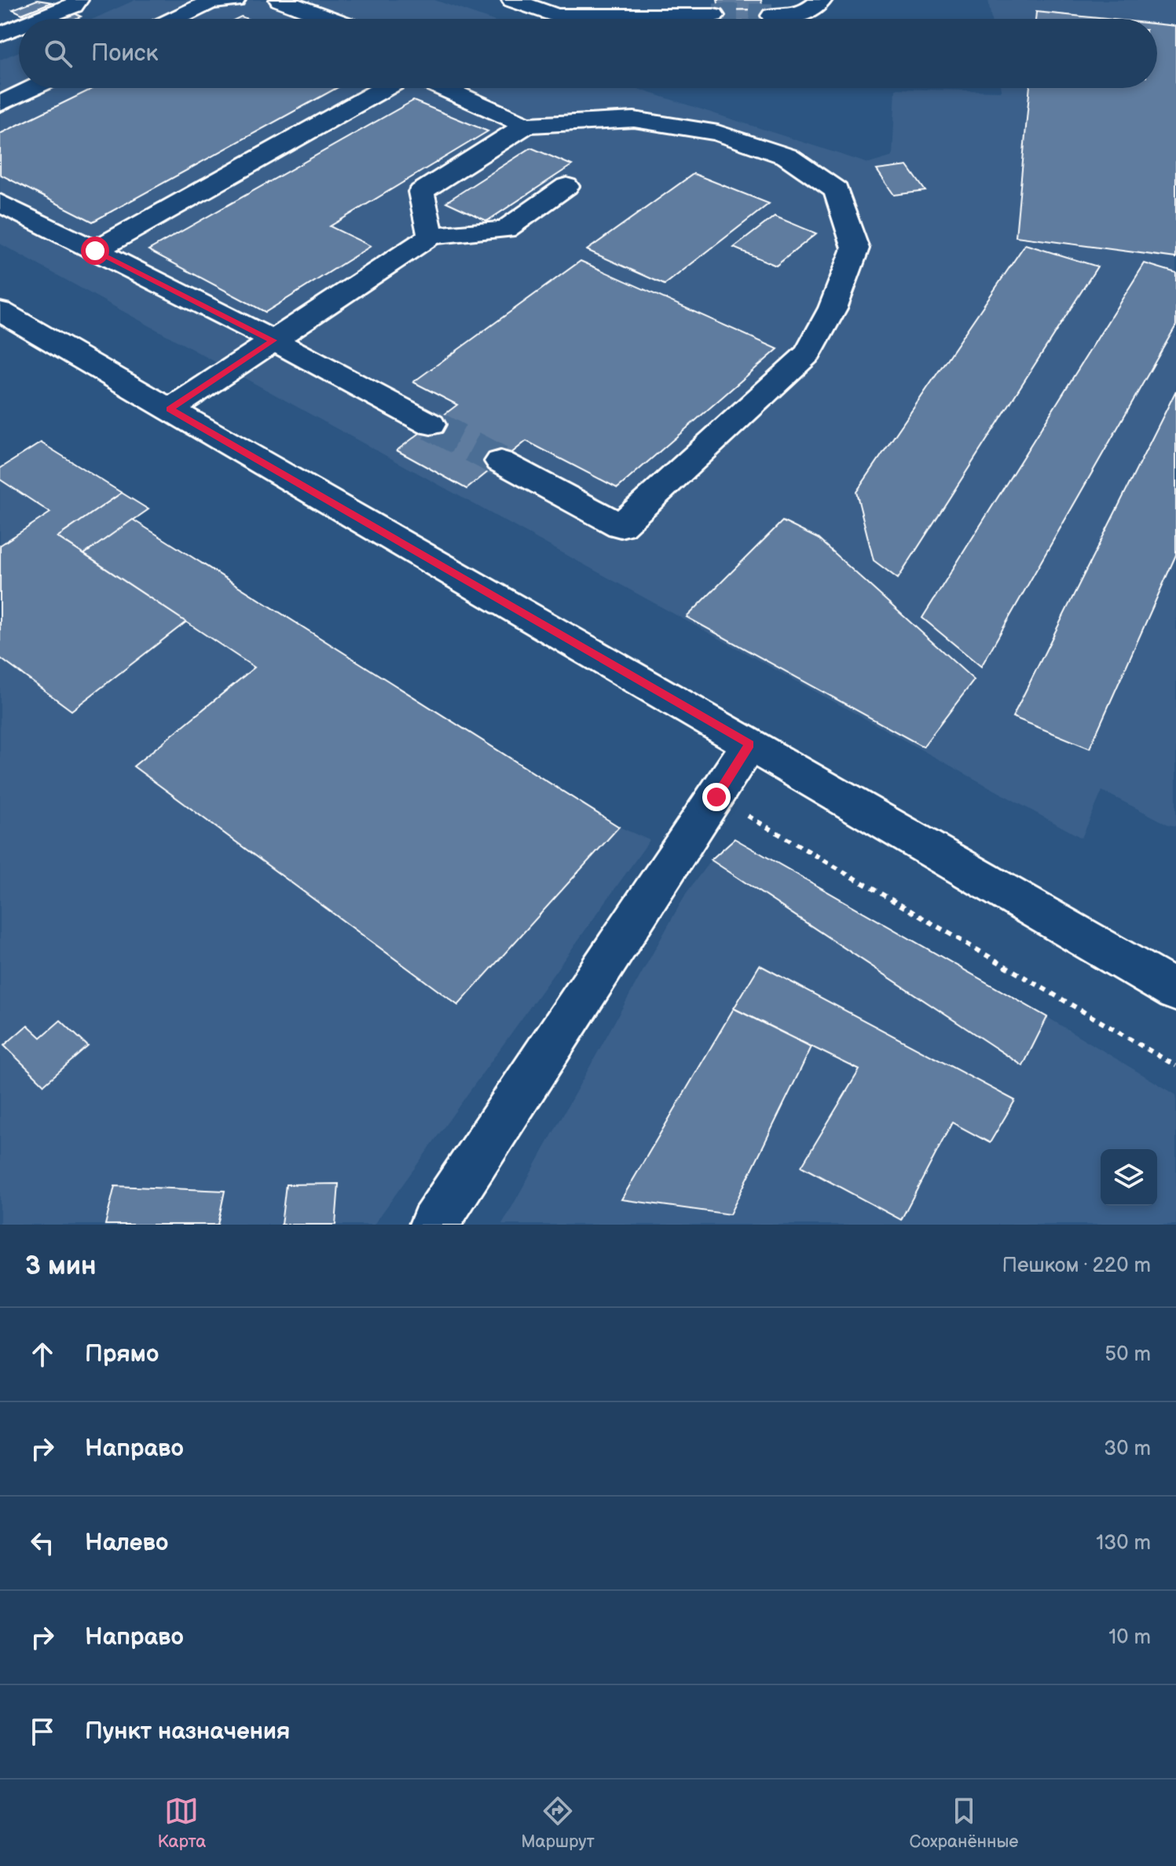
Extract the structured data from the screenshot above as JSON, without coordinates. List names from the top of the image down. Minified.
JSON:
{"page":{"search":"Поиск","heading":["3 мин","Пешком · 220 m"],"list":[["Прямо","50 m"],["Направо","30 m"],["Налево","130 m"],["Направо","10 m"],"Пункт назначения"],"nav":["Карта","Маршрут","Сохранённые"]}}
